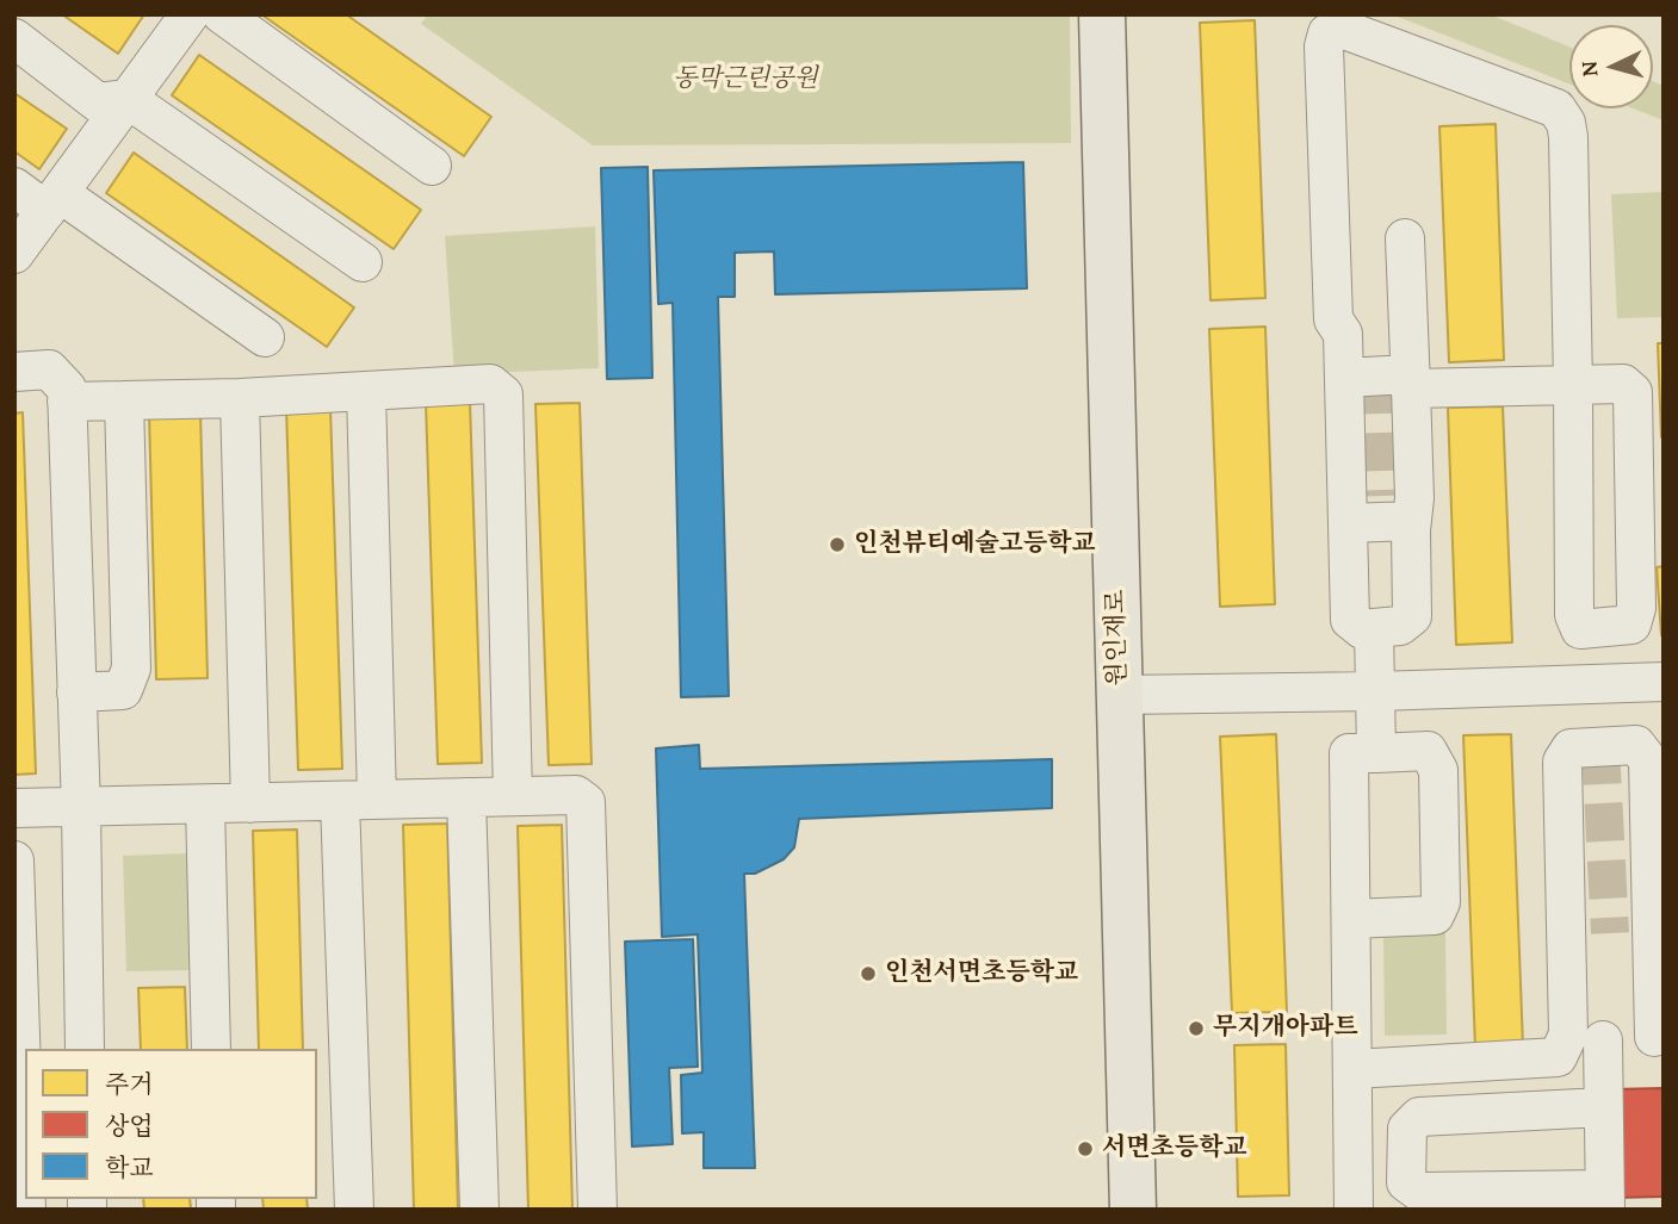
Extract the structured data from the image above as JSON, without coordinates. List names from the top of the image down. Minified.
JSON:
{"streets":{"main road":["원인재로"]},"parks":["동막근린공원"],"places":["인천뷰티예술고등학교","인천서면초등학교","무지개아파트","서면초등학교"],"legend":["주거","상업","학교"],"north":"left"}
